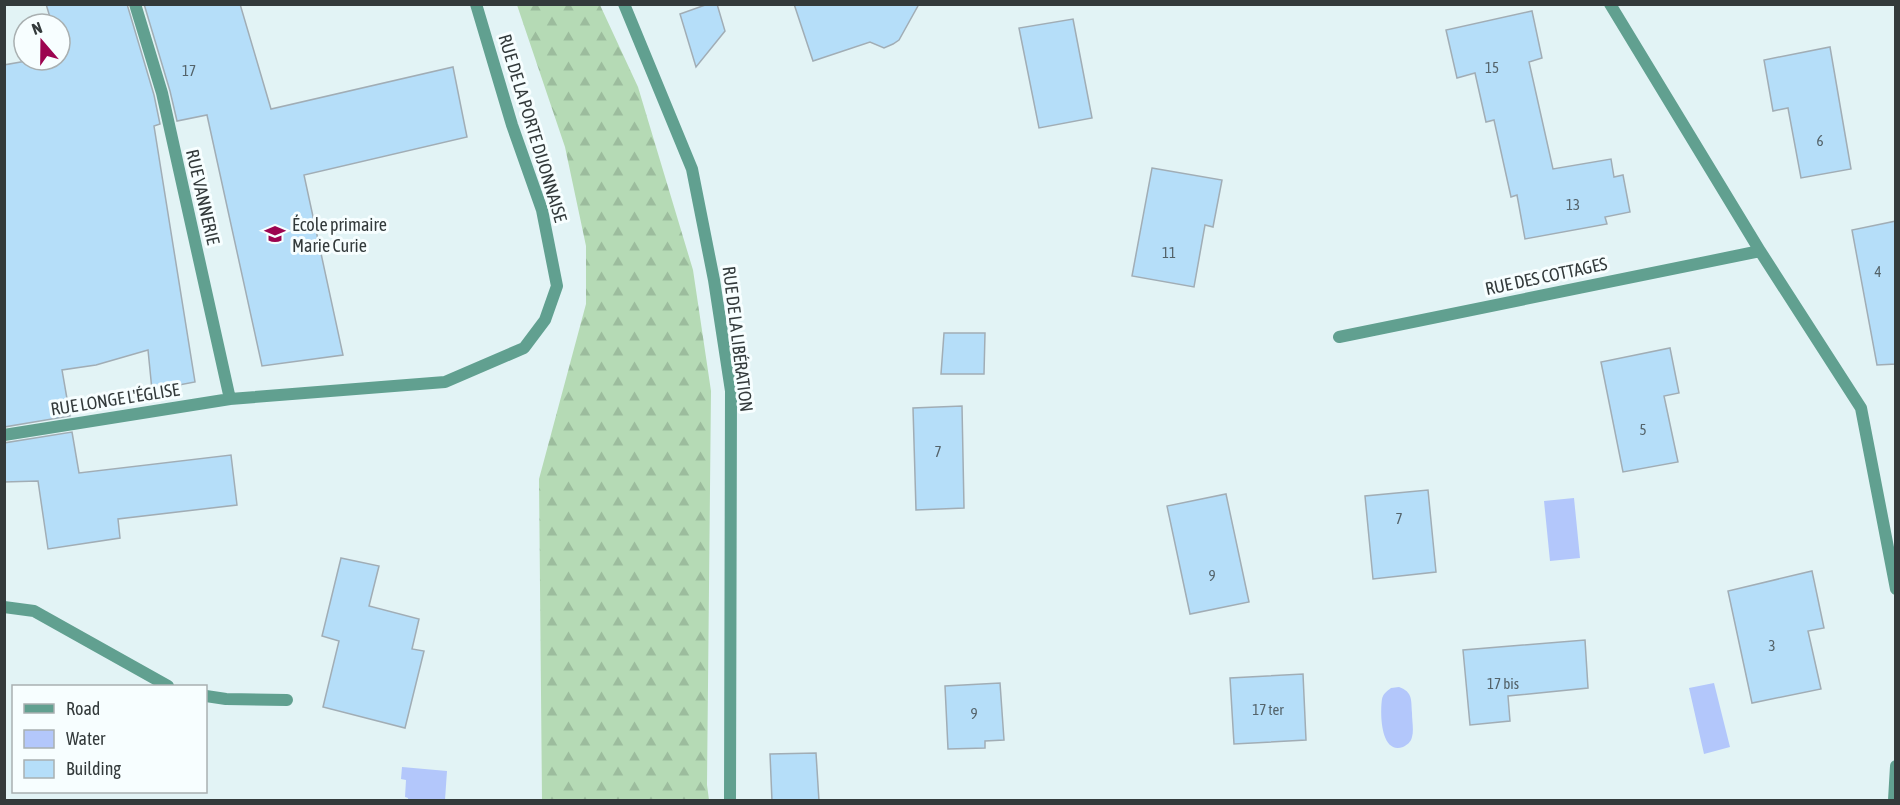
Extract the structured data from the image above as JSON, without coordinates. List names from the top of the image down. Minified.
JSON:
{"streets":{"street":["RUE DE LA PORTE DIJONNAISE","RUE VANNERIE","RUE DES COTTAGES","RUE DE LA LIBÉRATION","RUE LONGE L'ÉGLISE"]},"crossings":[["RUE DE LA PORTE DIJONNAISE","RUE VANNERIE"],["RUE DE LA PORTE DIJONNAISE","RUE LONGE L'ÉGLISE"],["RUE VANNERIE","RUE LONGE L'ÉGLISE"]],"places":{"school or university":["École primaire Marie Curie"]},"house_numbers":["15","17","6","13","11","4","5","7","7","9","3","17 bis","17 ter","9"],"legend":["Road","Water","Building"],"north":"top"}
